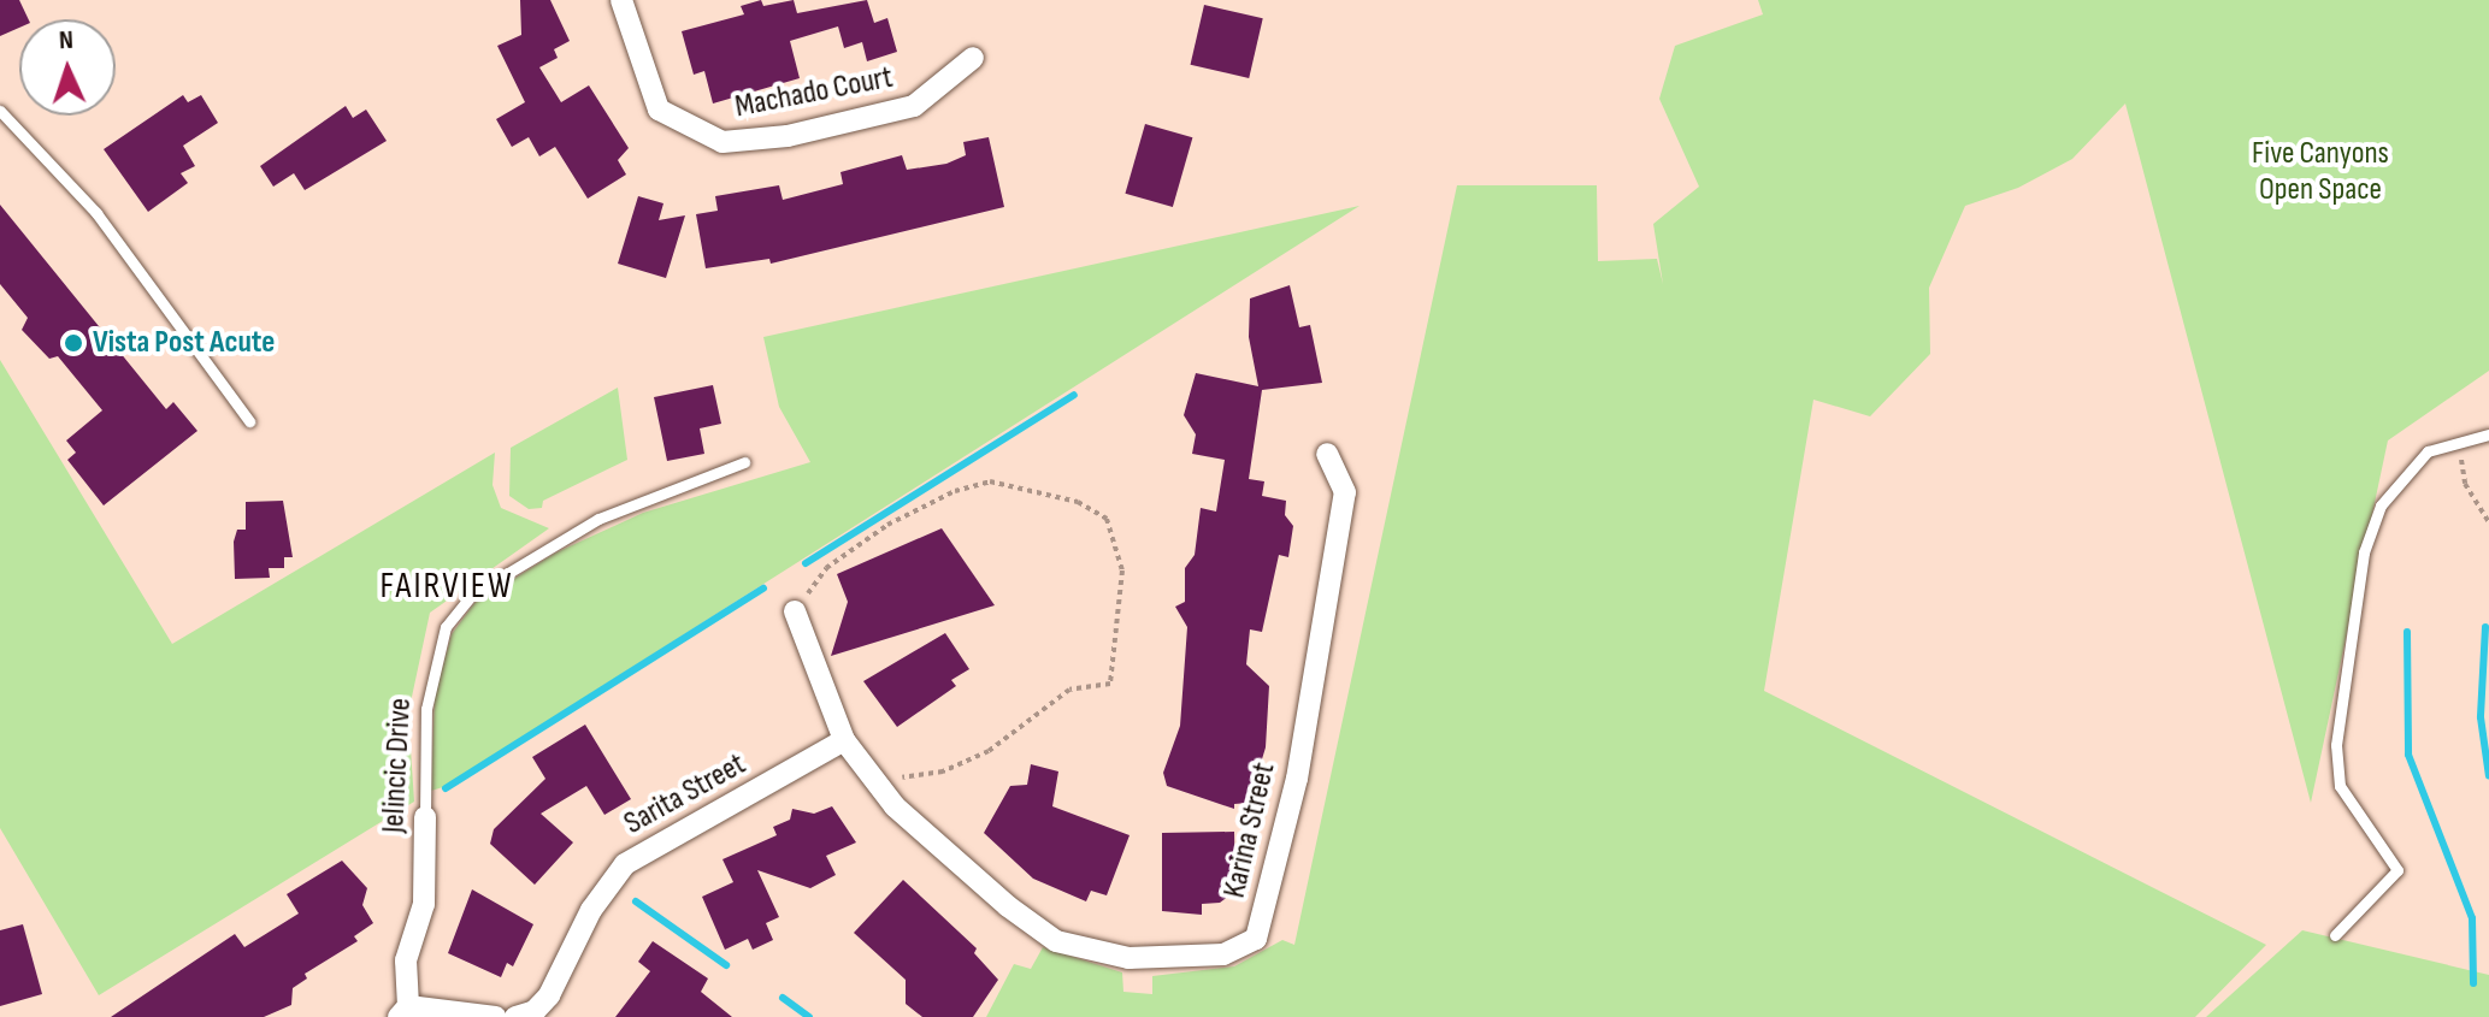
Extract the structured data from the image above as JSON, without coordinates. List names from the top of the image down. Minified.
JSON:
{"streets":{"street":["Machado Court","Jelincic Drive","Sarita Street","Karina Street"]},"crossings":[["Sarita Street","Karina Street"]],"districts":["FAIRVIEW"],"parks":["Five Canyons Open Space"],"places":["Vista Post Acute"],"north":"top"}
